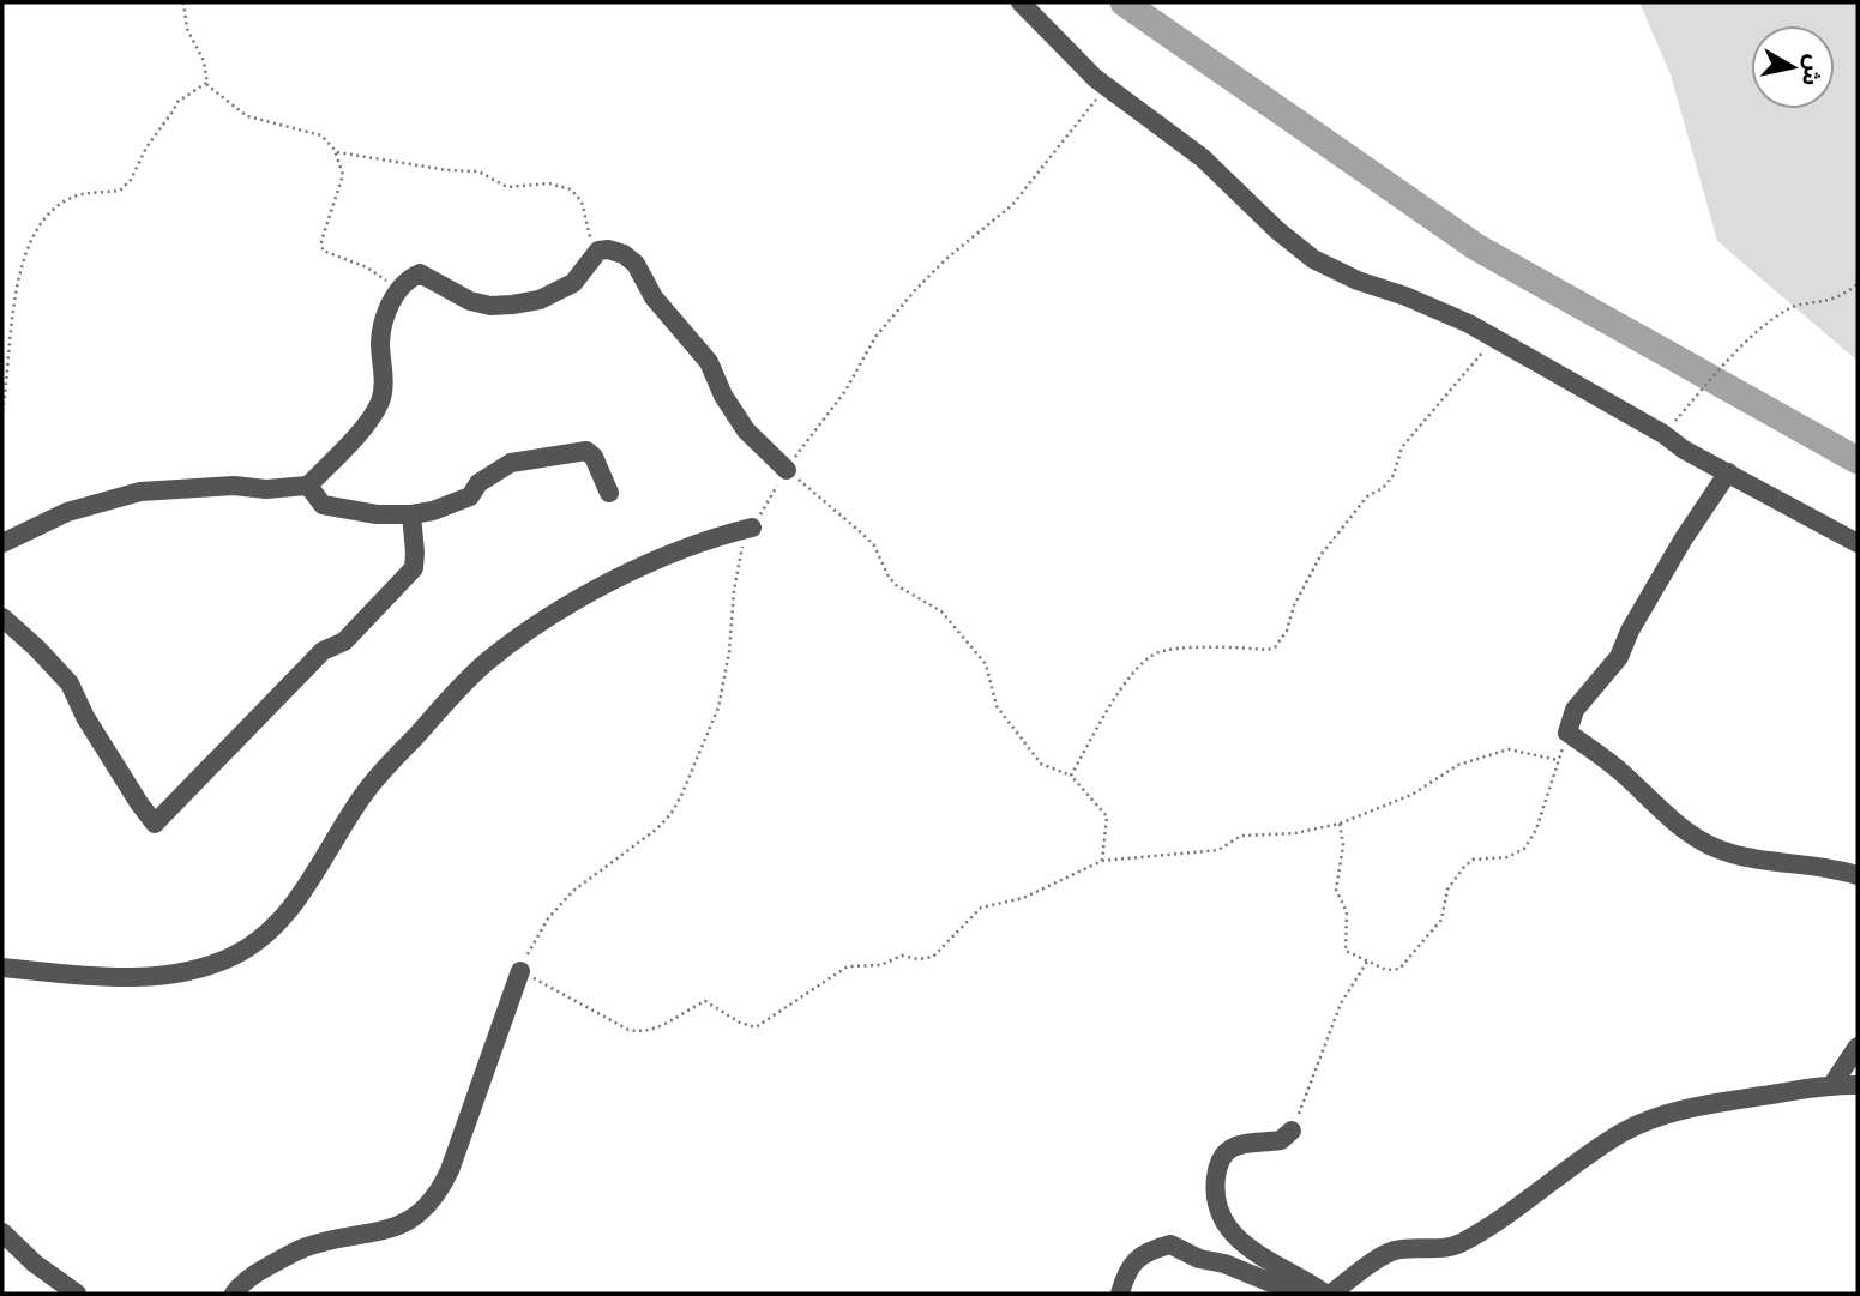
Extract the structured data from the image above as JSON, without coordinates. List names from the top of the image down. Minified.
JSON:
{"north":"right"}
